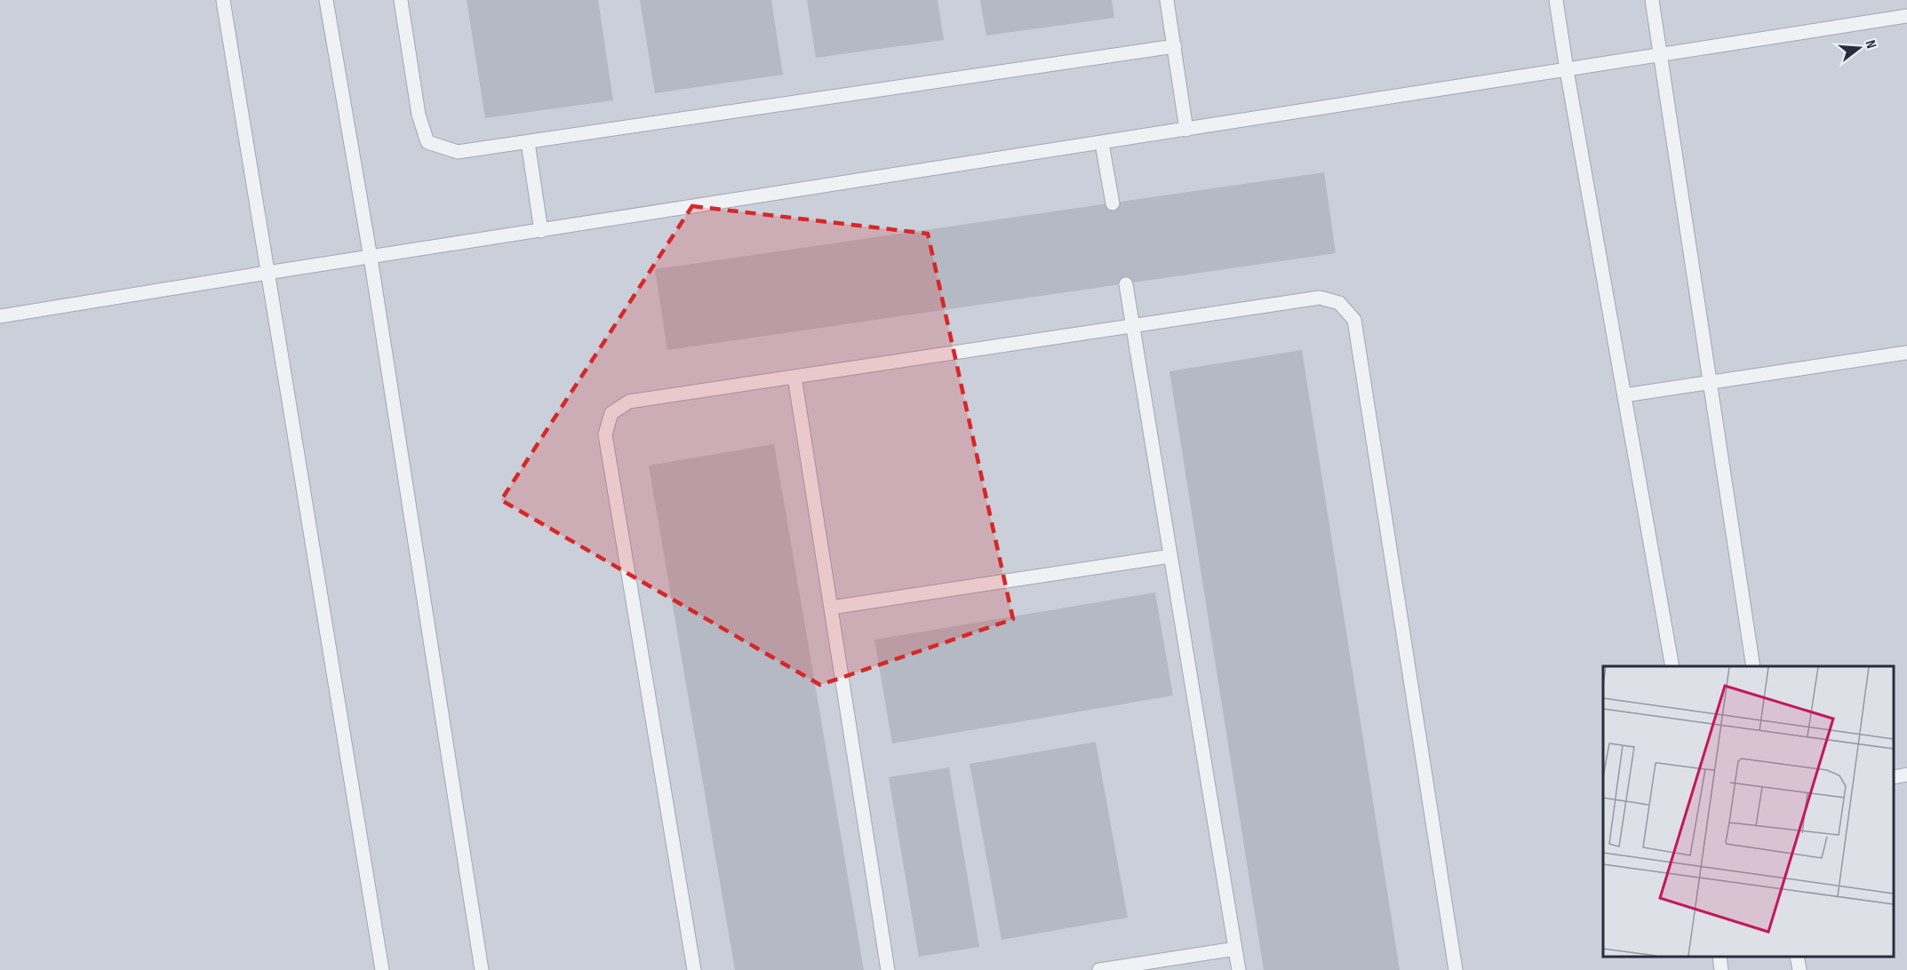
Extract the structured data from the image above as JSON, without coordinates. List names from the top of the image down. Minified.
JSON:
{"north":"right"}
